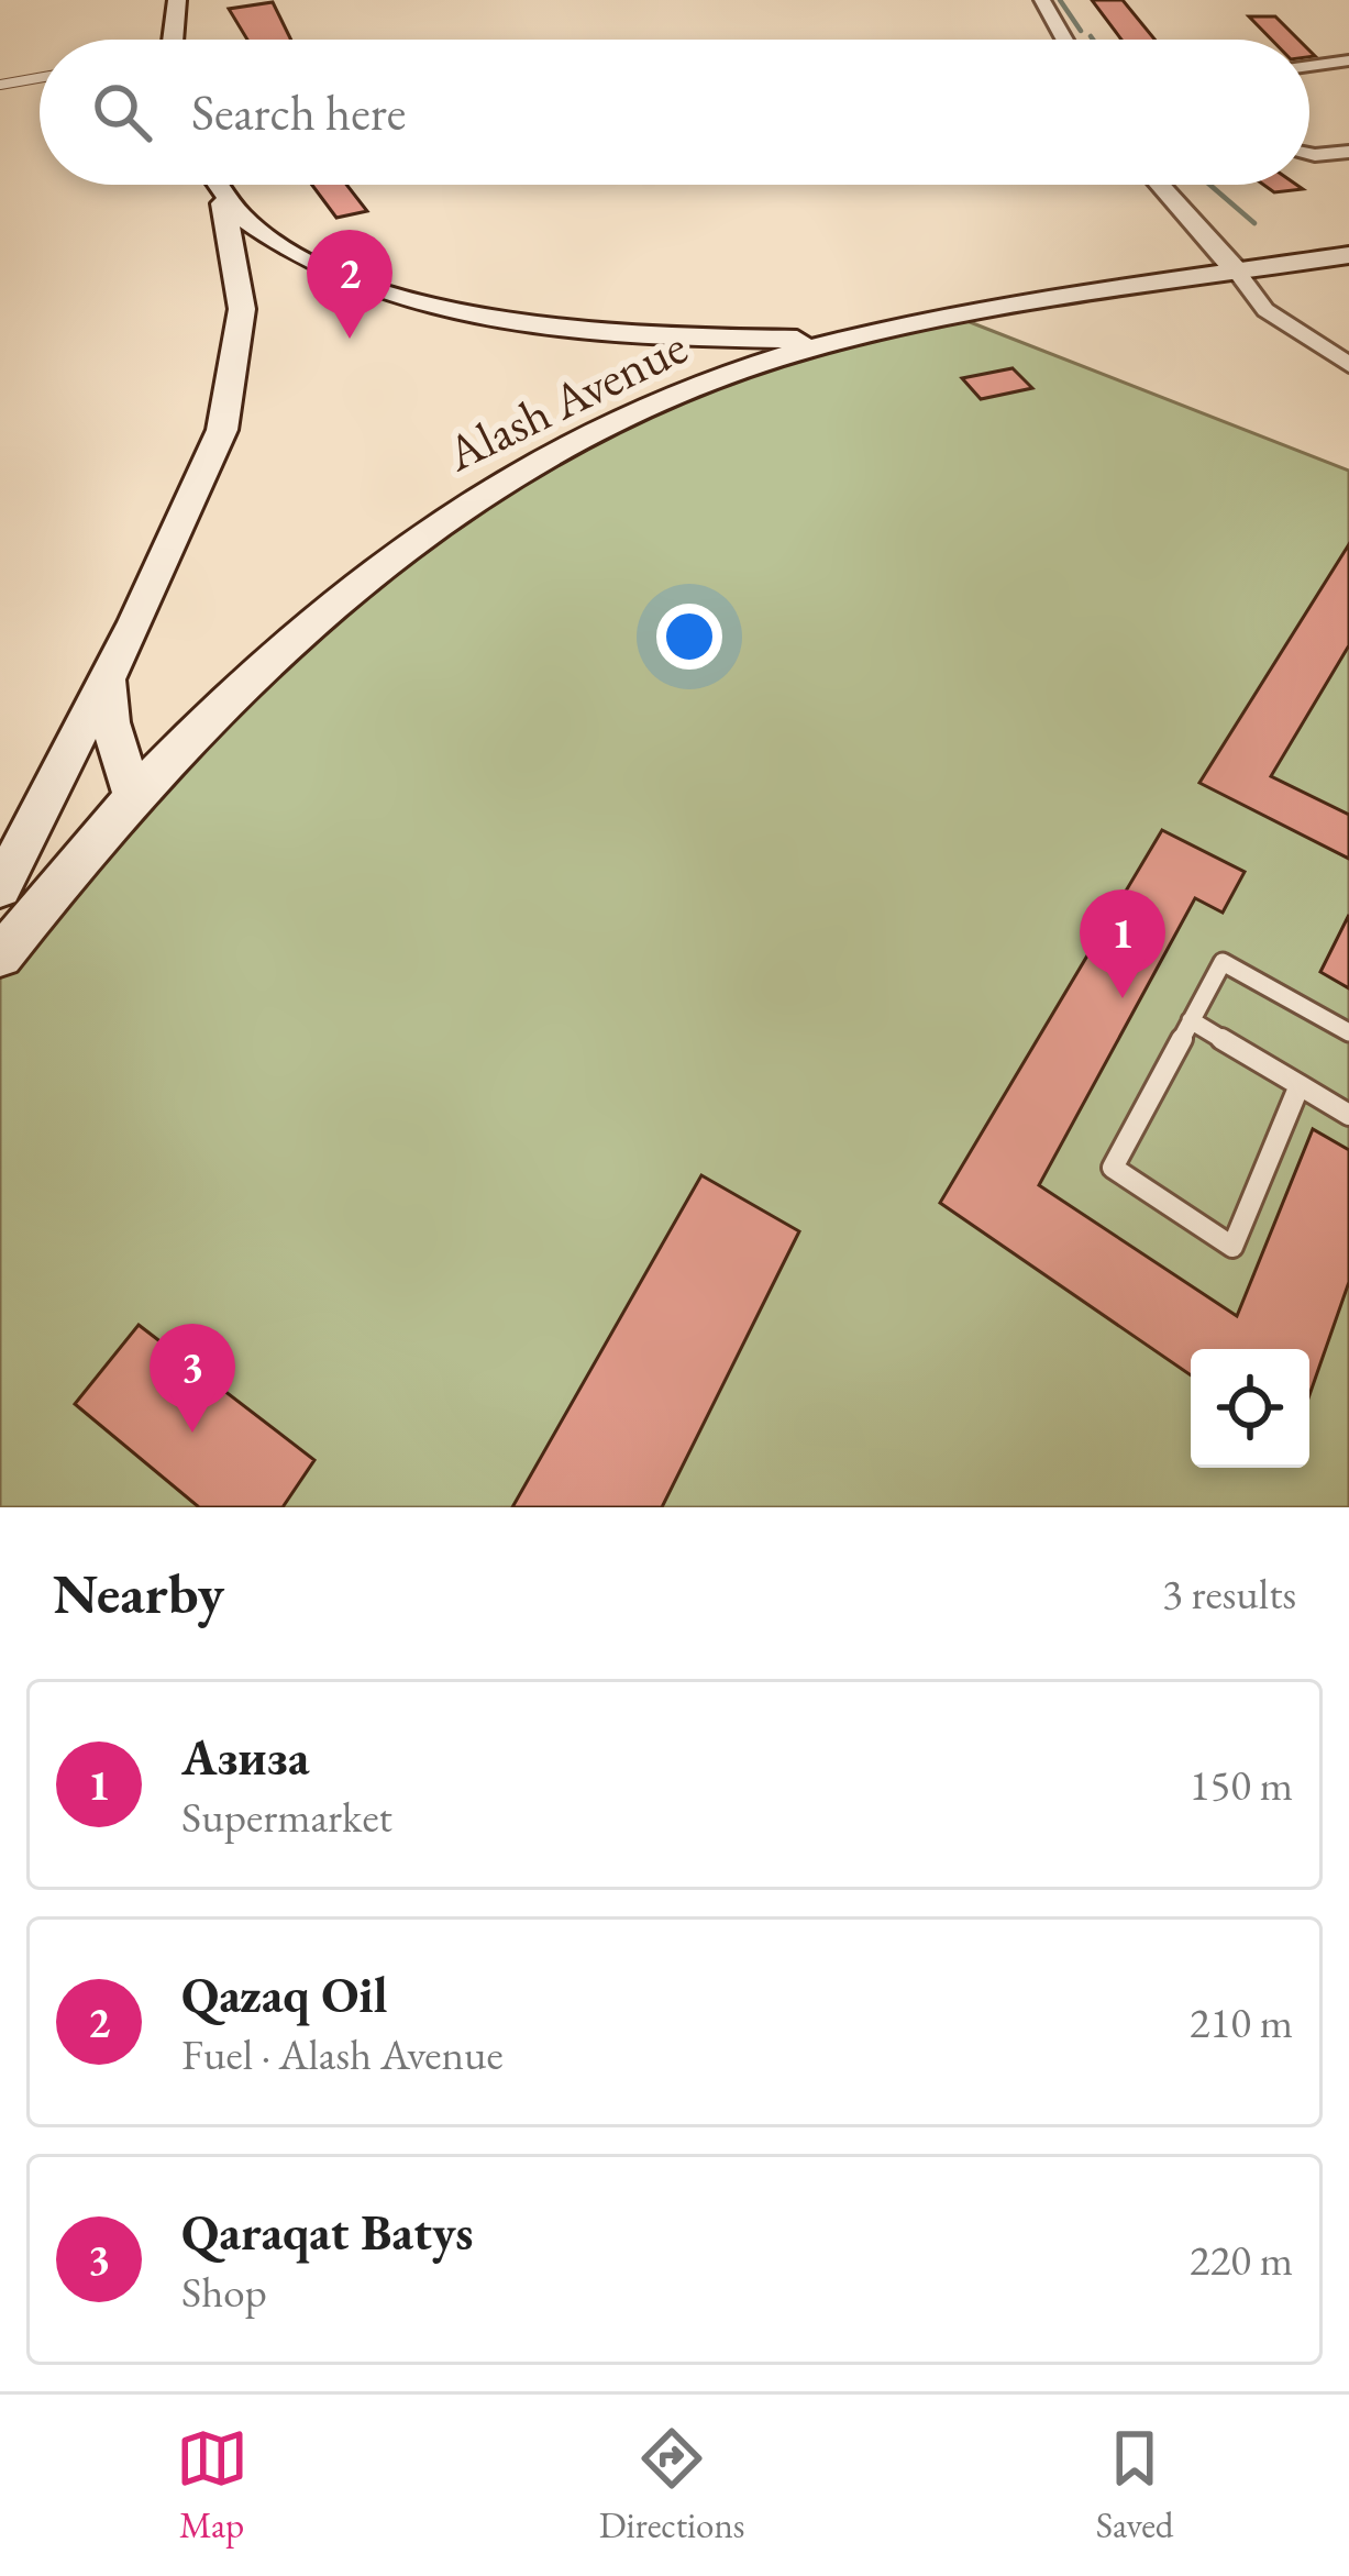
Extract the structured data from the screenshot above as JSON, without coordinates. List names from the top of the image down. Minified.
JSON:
{"streets":{"main road":["Alash Avenue"]},"page":{"search":"Search here","pins":["2","1","3"],"heading":["Nearby","3 results"],"list":[{"mark":"1","name":"Азиза","note":"Supermarket","value":"150 m"},{"mark":"2","name":"Qazaq Oil","note":"Fuel · Alash Avenue","value":"210 m"},{"mark":"3","name":"Qaraqat Batys","note":"Shop","value":"220 m"}],"nav":["Map","Directions","Saved"]}}
